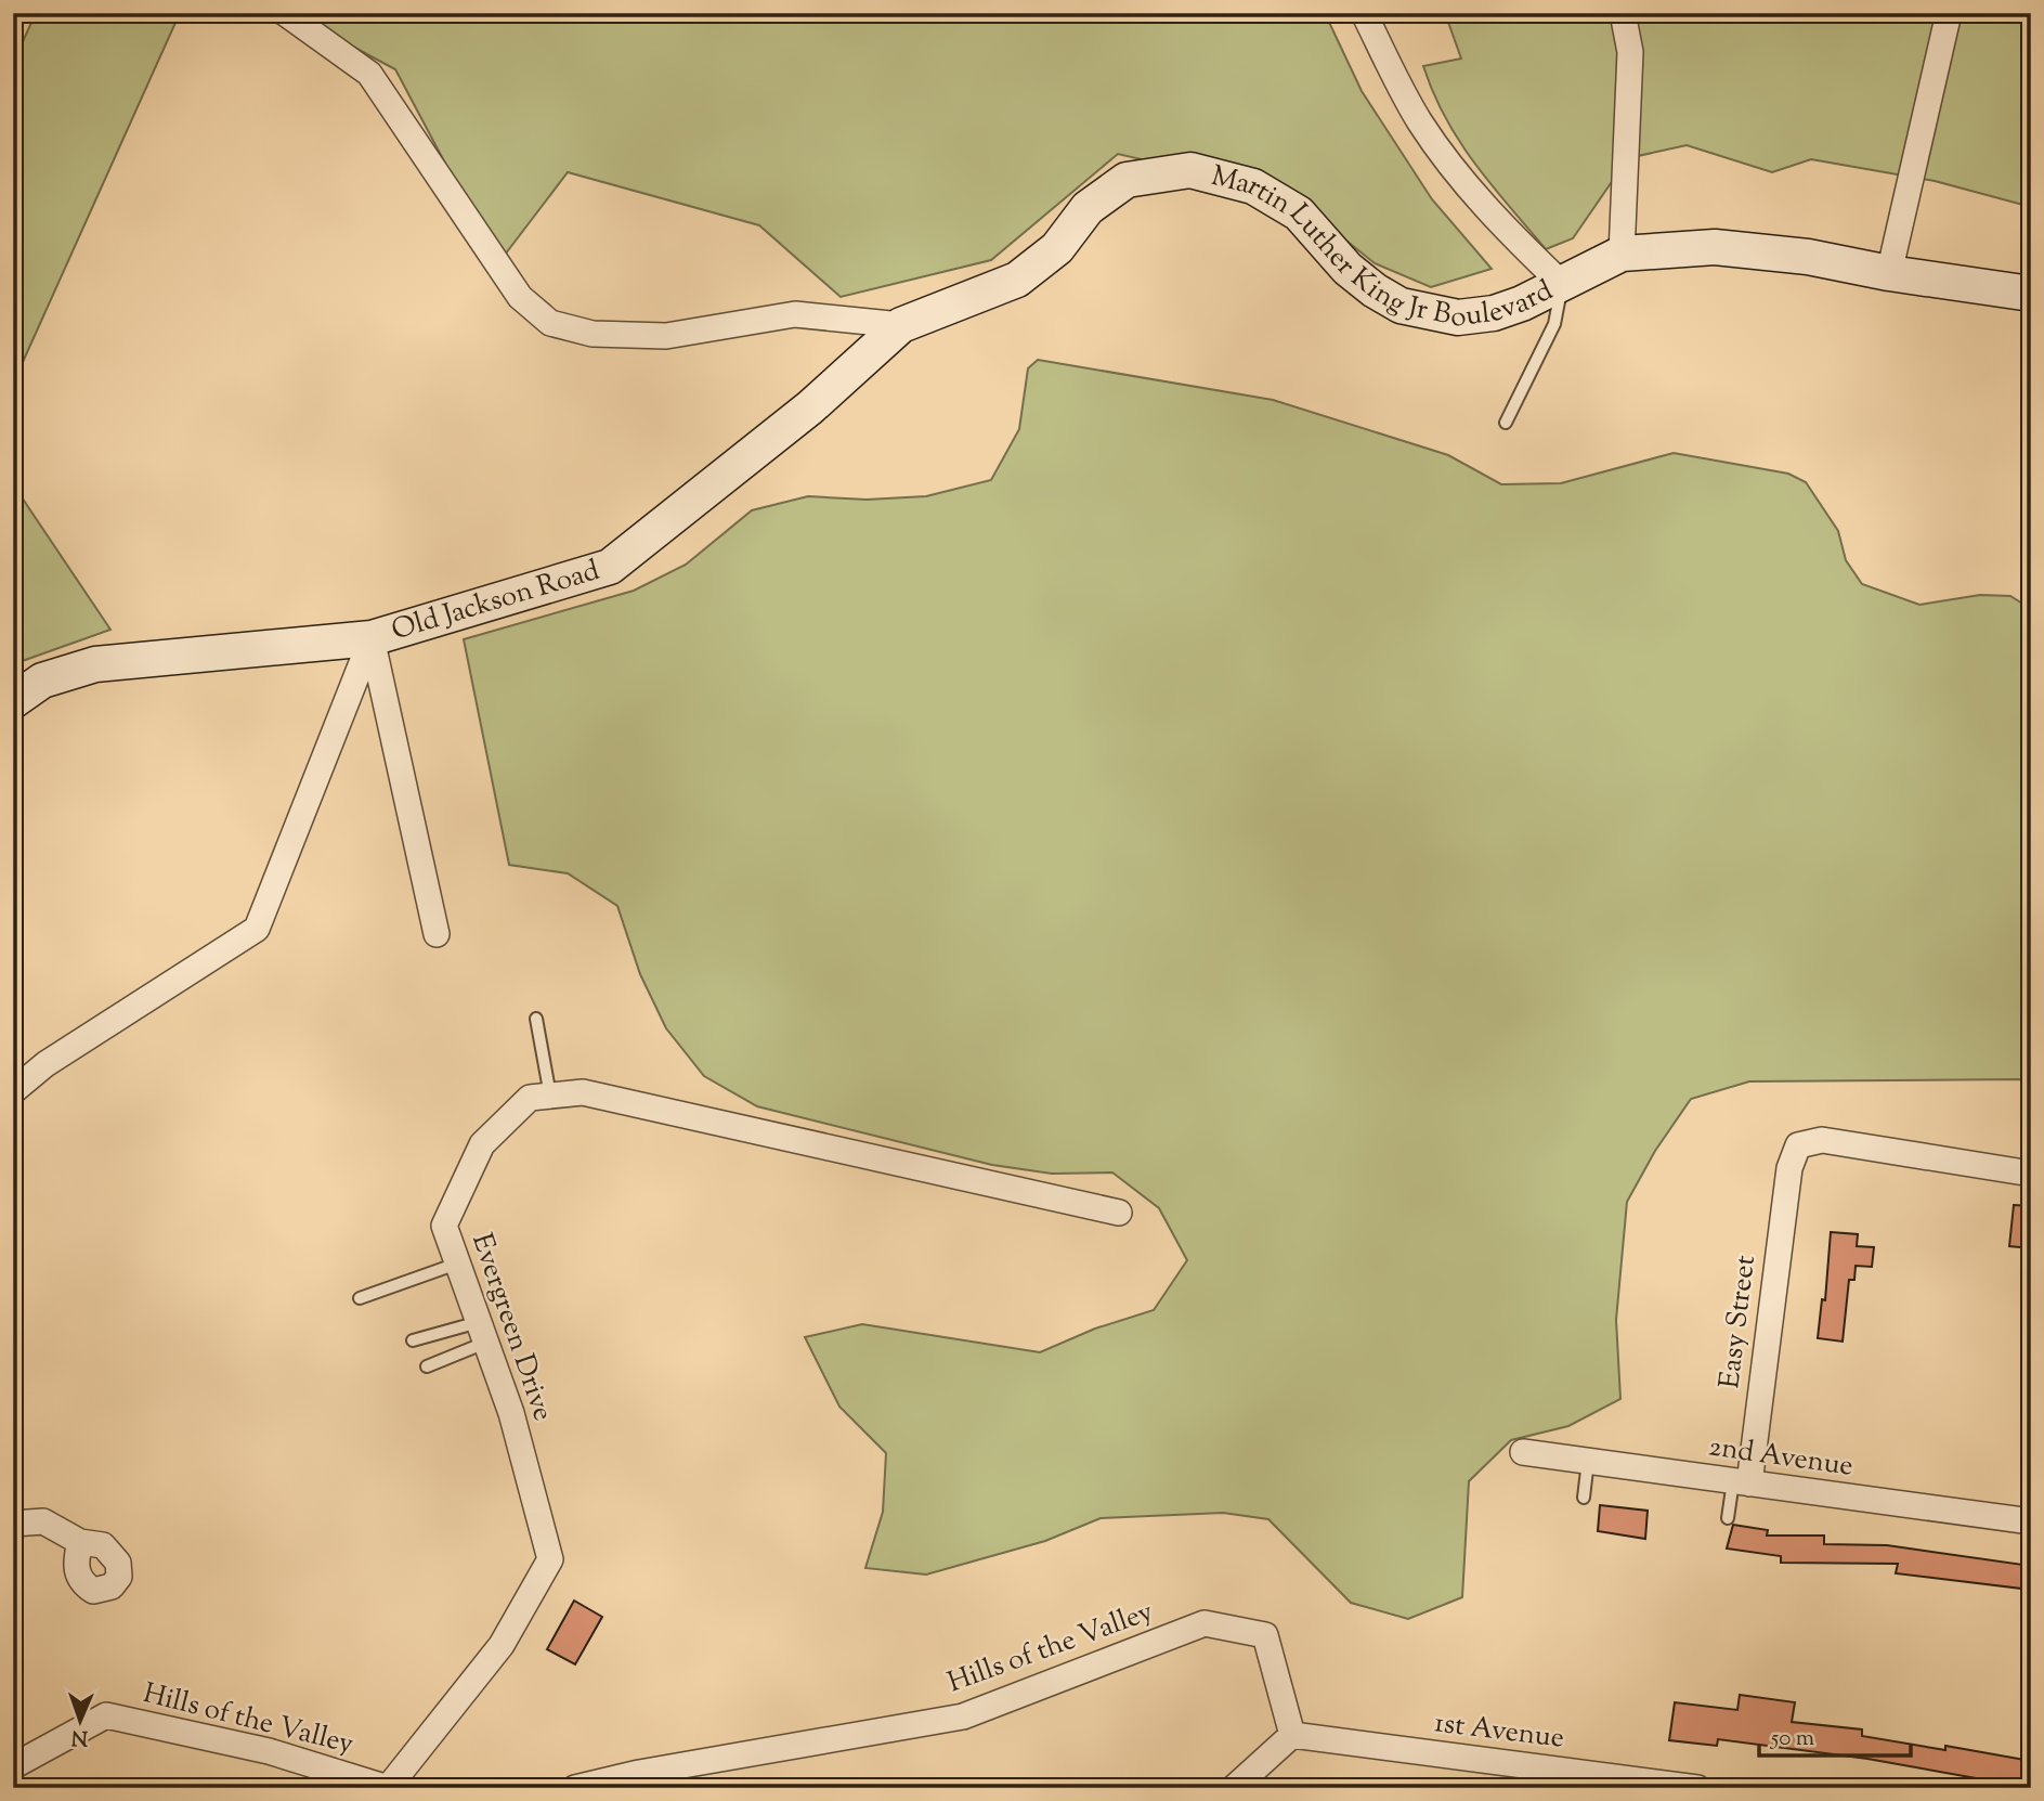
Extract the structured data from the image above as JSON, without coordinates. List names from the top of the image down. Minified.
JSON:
{"streets":{"street":["Martin Luther King Jr Boulevard","Old Jackson Road","Easy Street","Evergreen Drive","2nd Avenue","Hills of the Valley","1st Avenue"]},"crossings":[["Martin Luther King Jr Boulevard","Old Jackson Road"],["Easy Street","2nd Avenue"],["Evergreen Drive","Hills of the Valley"],["Hills of the Valley","1st Avenue"]],"scale_bar":"50 m","north":"bottom"}
